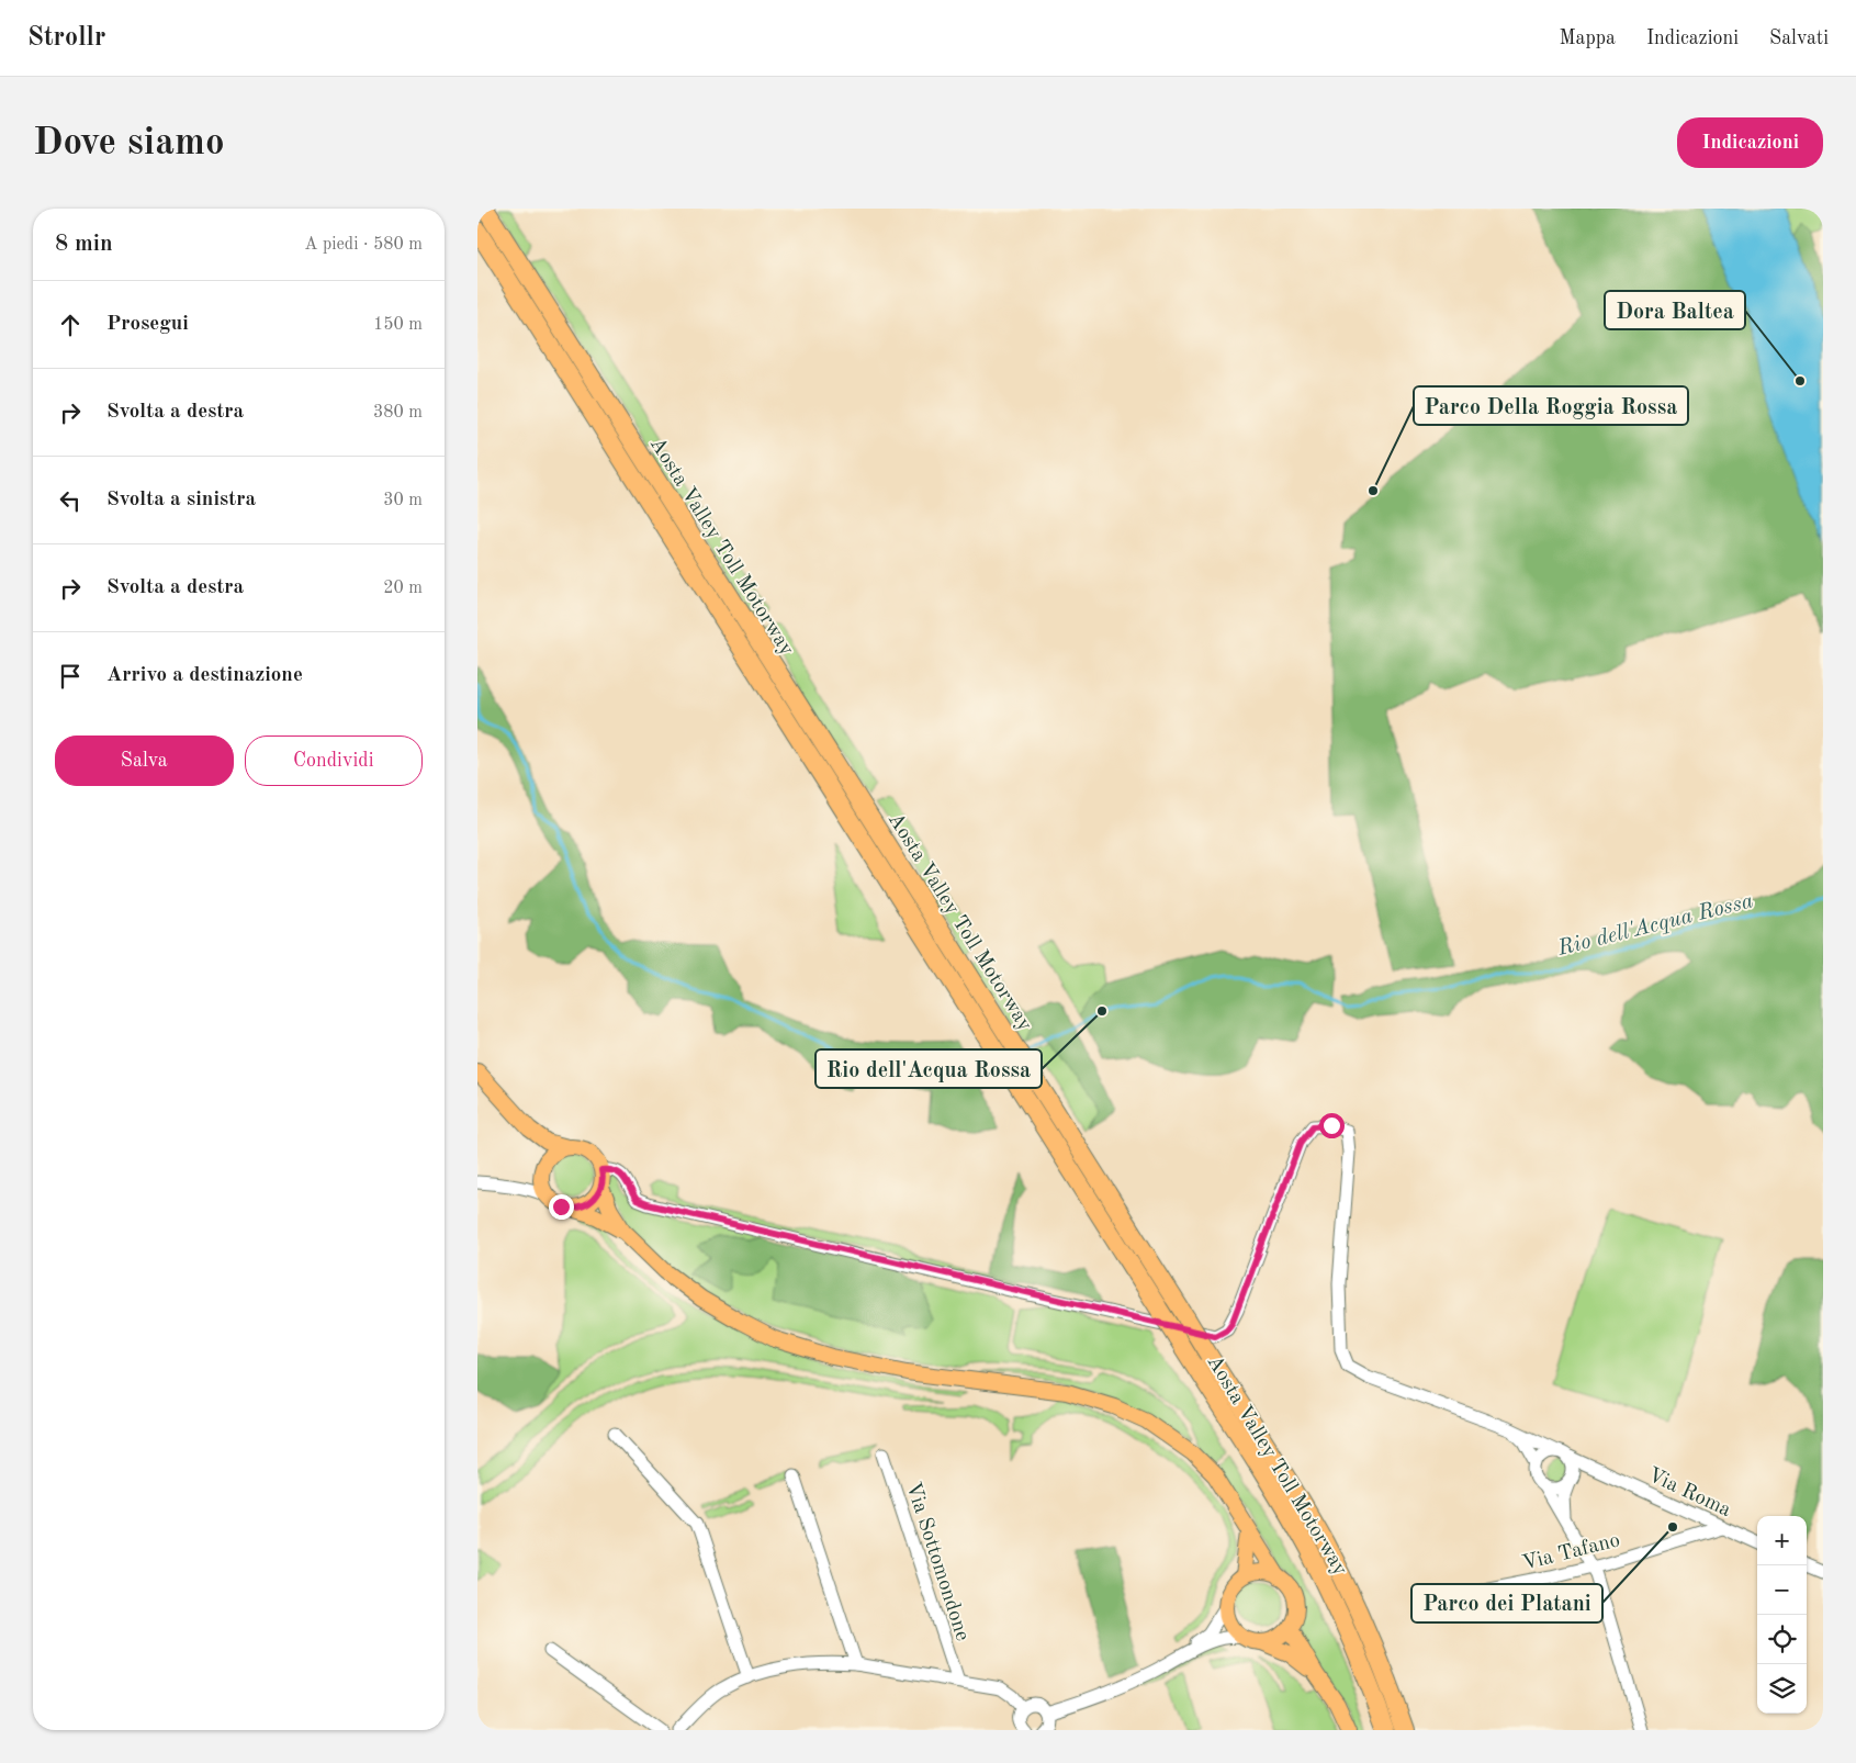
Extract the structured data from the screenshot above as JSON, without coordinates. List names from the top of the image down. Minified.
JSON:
{"streets":{"highway":["Aosta Valley Toll Motorway"],"street":["Via Roma","Via Tafano","Via Sottomondone"]},"crossings":[["Via Roma","Via Tafano"]],"water":["Rio dell'Acqua Rossa"],"places":["Dora Baltea","Parco Della Roggia Rossa","Rio dell'Acqua Rossa","Parco dei Platani"],"page":{"header":"Strollr","nav":["Mappa","Indicazioni","Salvati"],"buttons":["Indicazioni",["Salva","Condividi"]],"title":"Dove siamo","heading":["8 min","A piedi · 580 m"],"list":[["Prosegui","150 m"],["Svolta a destra","380 m"],["Svolta a sinistra","30 m"],["Svolta a destra","20 m"],"Arrivo a destinazione"],"map_buttons":["+","−"]}}
